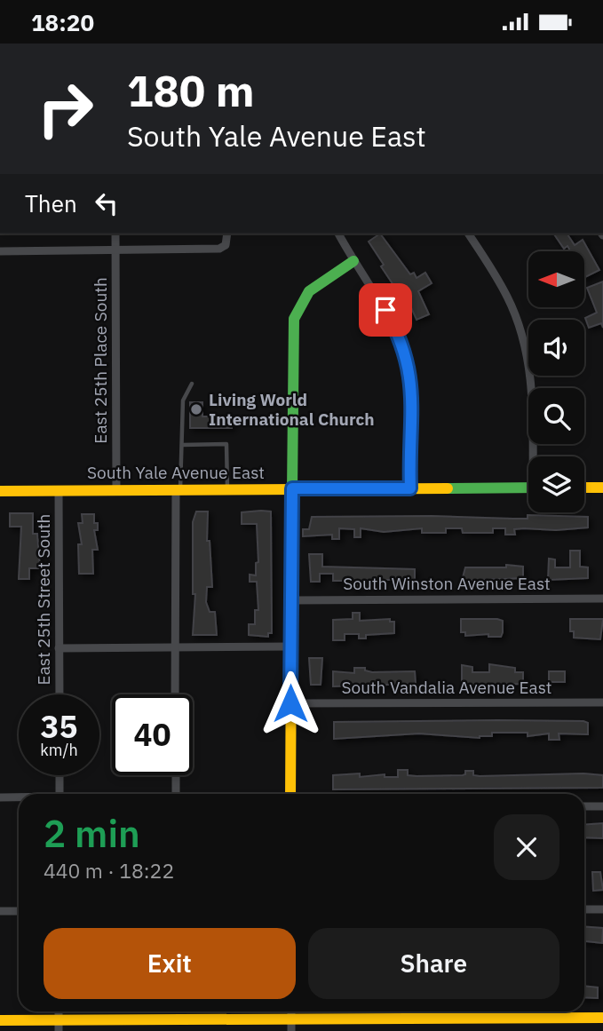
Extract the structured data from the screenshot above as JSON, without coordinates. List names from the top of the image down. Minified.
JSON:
{"streets":{"street":["East 25th Place South","South Yale Avenue East","South Winston Avenue East","East 25th Street South","South Vandalia Avenue East"]},"crossings":[["East 25th Place South","South Yale Avenue East"],["South Yale Avenue East","East 25th Street South"]],"places":["Living World International Church"],"north":"left","page":{"status":"18:20","turn":["180 m","South Yale Avenue East"],"then":"Then","speed":"35 km/h","limit":"40","heading":["2 min","440 m · 18:22"],"buttons":["Exit","Share"]}}
